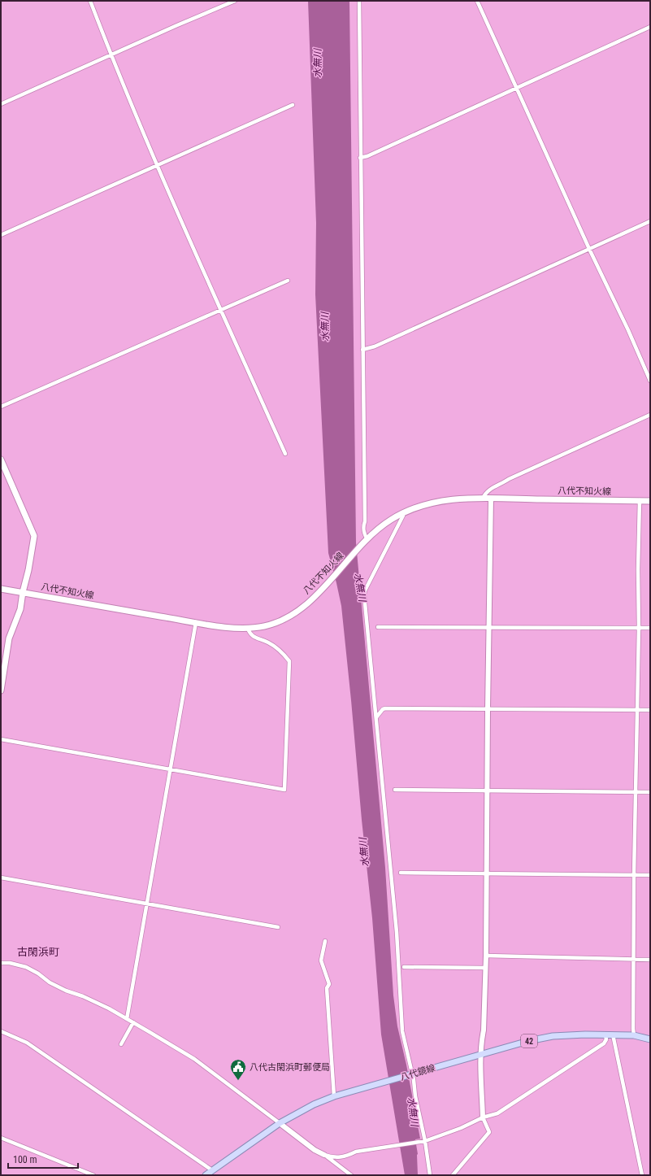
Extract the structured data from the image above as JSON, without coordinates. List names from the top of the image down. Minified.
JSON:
{"streets":{"main road":["八代不知火線","42","八代鏡線"]},"districts":["古閑浜町"],"water":["水無川"],"places":{"public building":["八代古閑浜町郵便局"]},"scale_bar":"100 m"}
